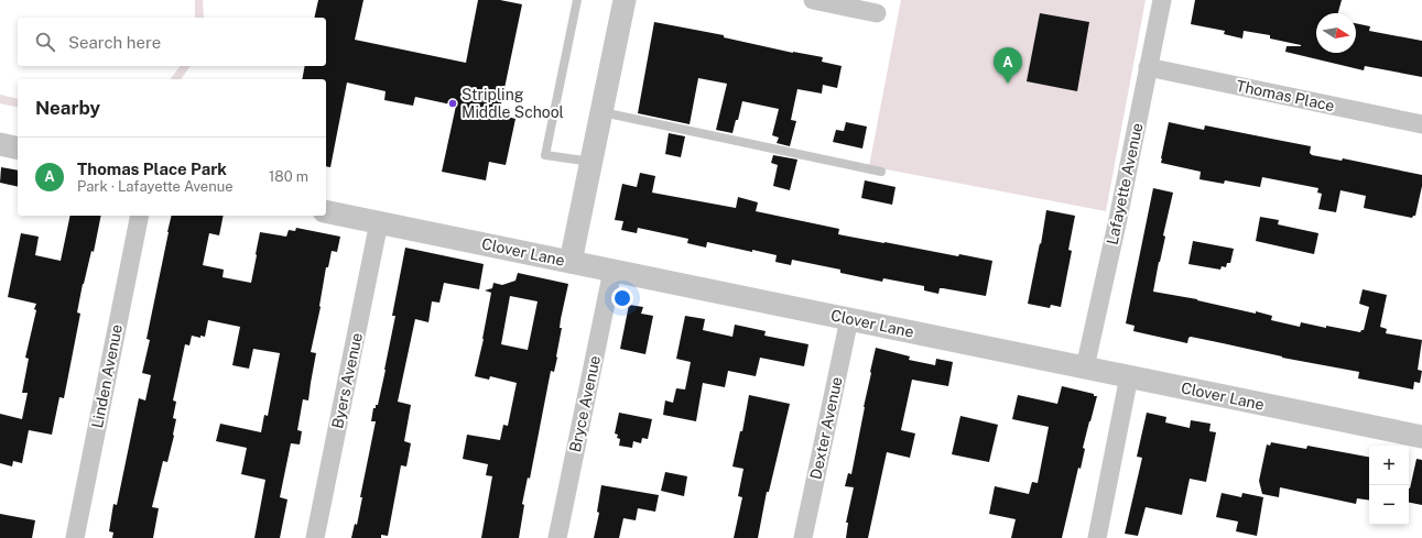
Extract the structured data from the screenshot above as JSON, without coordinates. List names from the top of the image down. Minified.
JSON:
{"streets":{"street":["Thomas Place","Lafayette Avenue","Clover Lane","Linden Avenue","Byers Avenue","Bryce Avenue","Dexter Avenue"]},"crossings":[["Thomas Place","Lafayette Avenue"],["Lafayette Avenue","Clover Lane"],["Clover Lane","Byers Avenue"],["Clover Lane","Bryce Avenue"],["Clover Lane","Dexter Avenue"]],"places":["Stripling Middle School"],"north":"right","page":{"search":"Search here","pins":"A","heading":"Nearby","list":[{"mark":"A","name":"Thomas Place Park","note":"Park · Lafayette Avenue","value":"180 m"}],"map_buttons":["+","−"]}}
